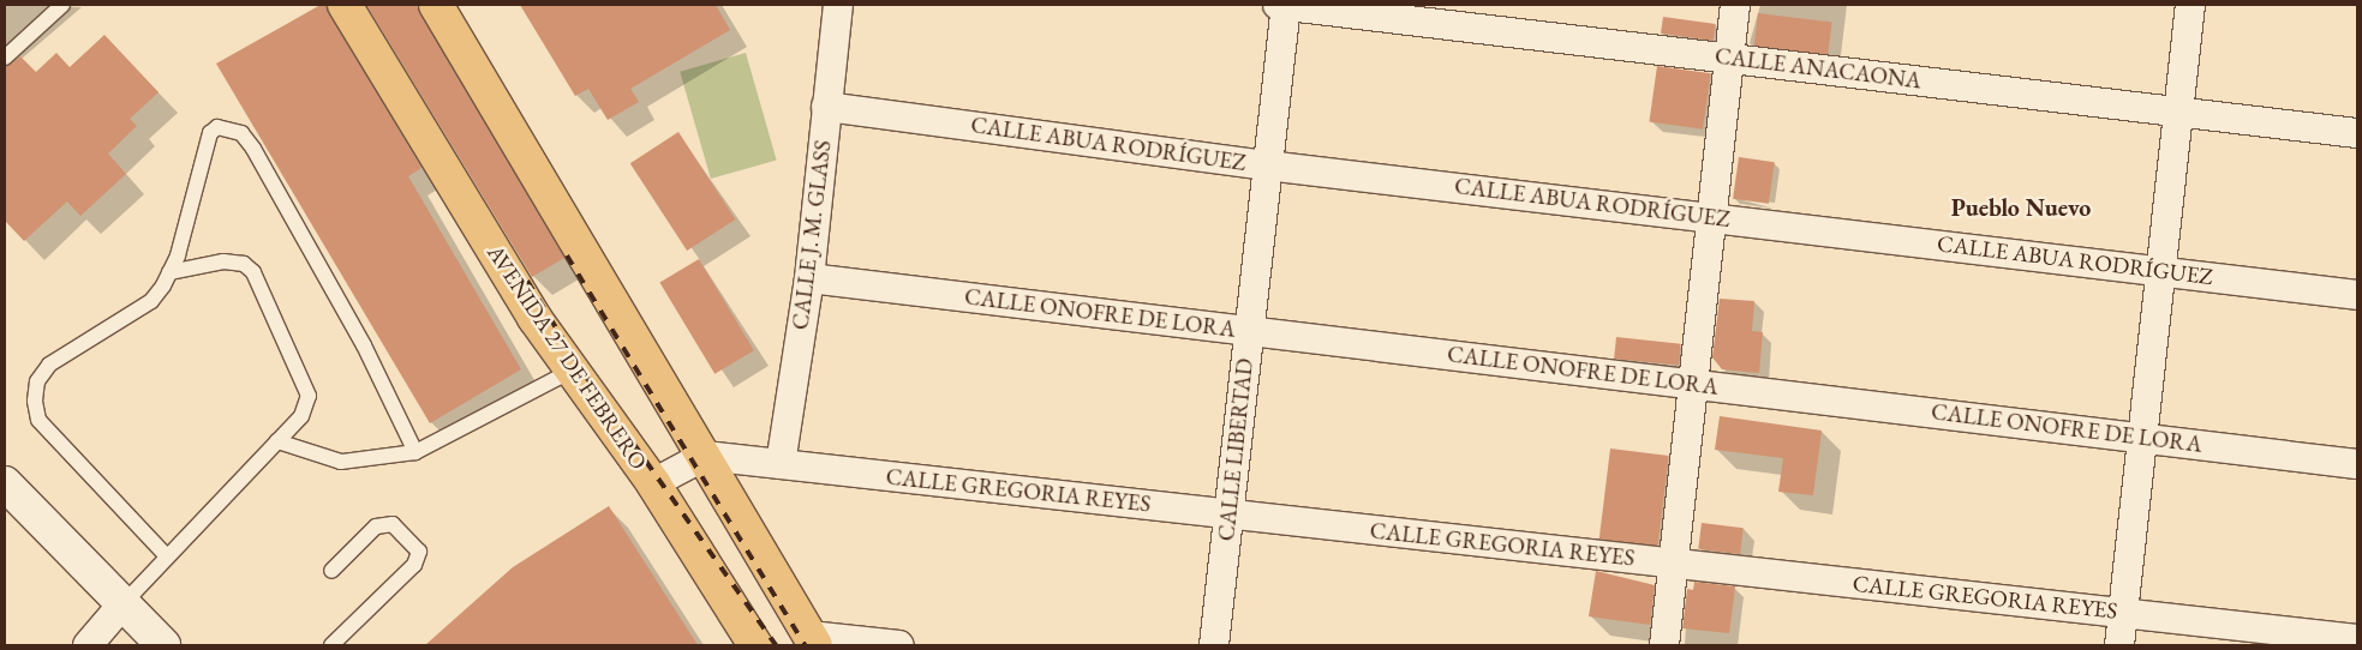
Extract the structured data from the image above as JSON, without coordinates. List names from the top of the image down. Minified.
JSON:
{"streets":{"main road":["AVENIDA 27 DE FEBRERO"],"street":["CALLE ANACAONA","CALLE ABUA RODRÍGUEZ","CALLE J. M. GLASS","CALLE ONOFRE DE LORA","CALLE LIBERTAD","CALLE GREGORIA REYES"]},"crossings":[["CALLE ANACAONA","CALLE LIBERTAD"],["CALLE ABUA RODRÍGUEZ","CALLE J. M. GLASS"],["CALLE ABUA RODRÍGUEZ","CALLE LIBERTAD"],["CALLE J. M. GLASS","CALLE ONOFRE DE LORA"],["CALLE J. M. GLASS","CALLE GREGORIA REYES"],["CALLE ONOFRE DE LORA","CALLE LIBERTAD"],["CALLE LIBERTAD","CALLE GREGORIA REYES"]],"districts":["Pueblo Nuevo"]}
